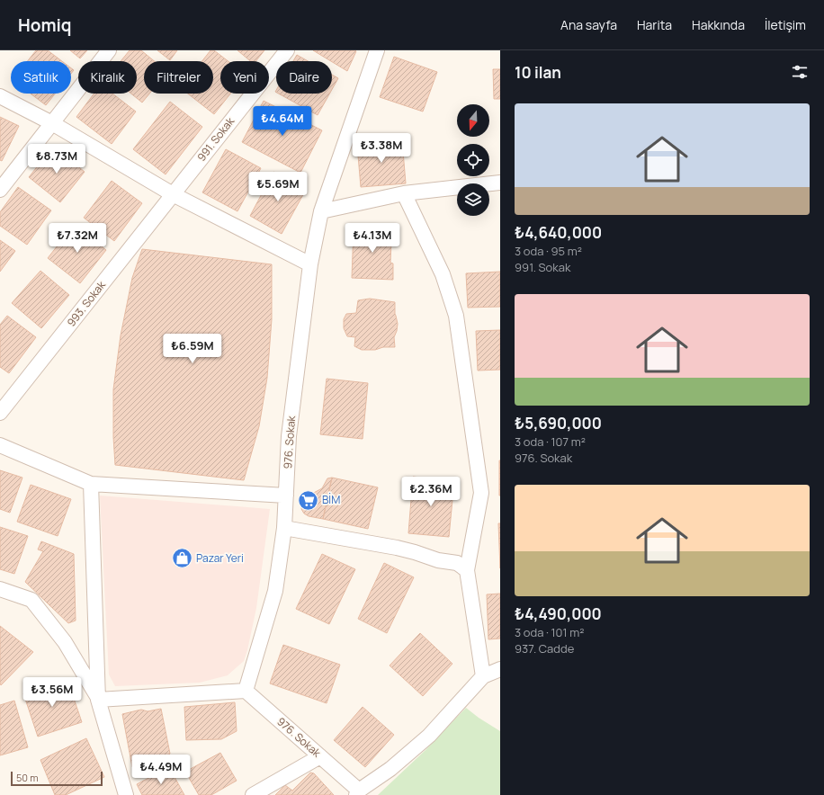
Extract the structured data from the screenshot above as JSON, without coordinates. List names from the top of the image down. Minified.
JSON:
{"streets":{"street":["991. Sokak","993. Sokak","976. Sokak"]},"crossings":[["991. Sokak","993. Sokak"]],"places":{"supermarket":["BİM"],"shop":["Pazar Yeri"]},"scale_bar":"50 m","north":"bottom","page":{"header":"Homiq","nav":["Ana sayfa","Harita","Hakkında","İletişim"],"heading":"10 ilan","chip":["Satılık","Kiralık","Filtreler","Yeni","Daire"],"list":[{"name":"₺4,640,000","note":"3 oda · 95 m² · 991. Sokak"},{"name":"₺5,690,000","note":"3 oda · 107 m² · 976. Sokak"},{"name":"₺4,490,000","note":"3 oda · 101 m² · 937. Cadde"}],"price":["₺4.64M","₺3.38M","₺8.73M","₺5.69M","₺7.32M","₺4.13M","₺6.59M","₺2.36M","₺3.56M","₺4.49M"],"scale":"50 m"}}
